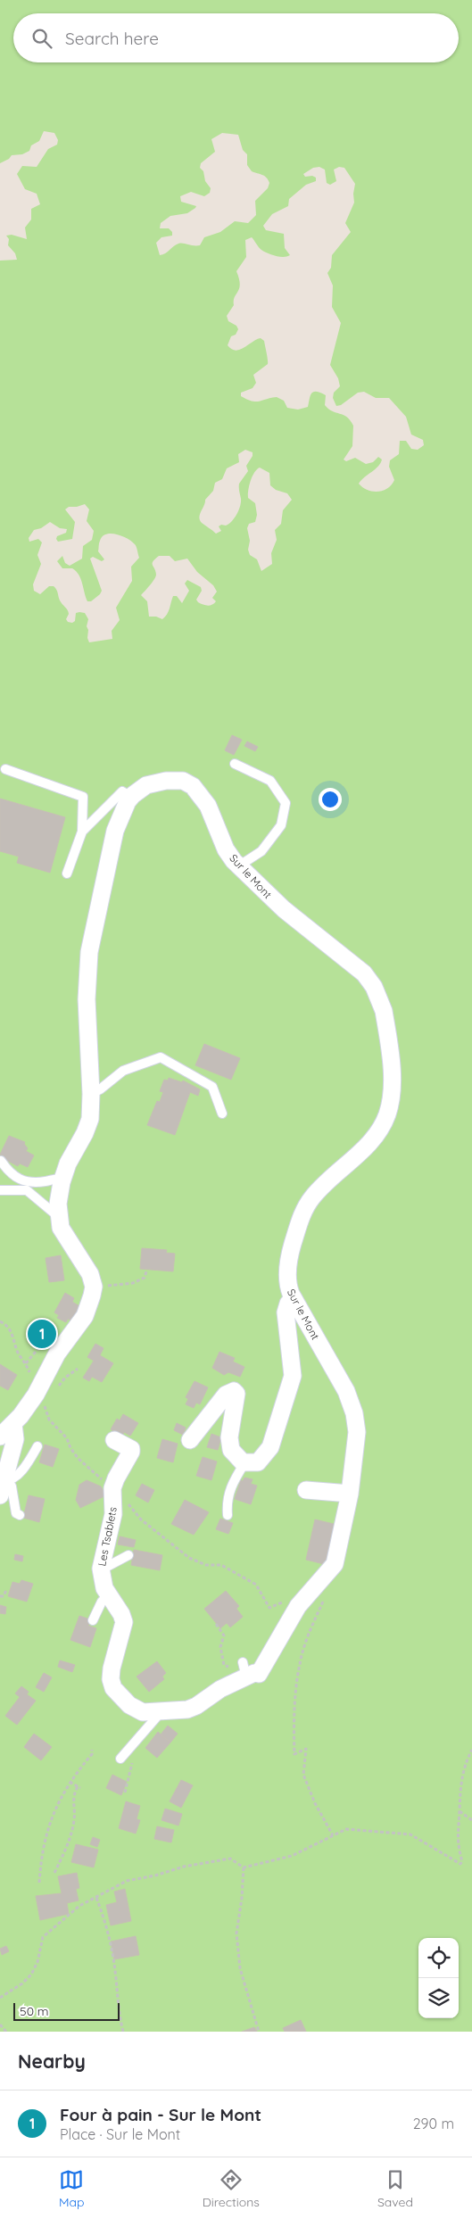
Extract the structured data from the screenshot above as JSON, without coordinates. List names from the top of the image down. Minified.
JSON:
{"streets":{"street":["Sur le Mont","Les Tsablets"]},"crossings":[["Sur le Mont","Les Tsablets"]],"scale_bar":"50 m","page":{"search":"Search here","pins":"1","scale":"50 m","heading":"Nearby","list":[{"mark":"1","name":"Four à pain - Sur le Mont","note":"Place · Sur le Mont","value":"290 m"}],"nav":["Map","Directions","Saved"]}}
